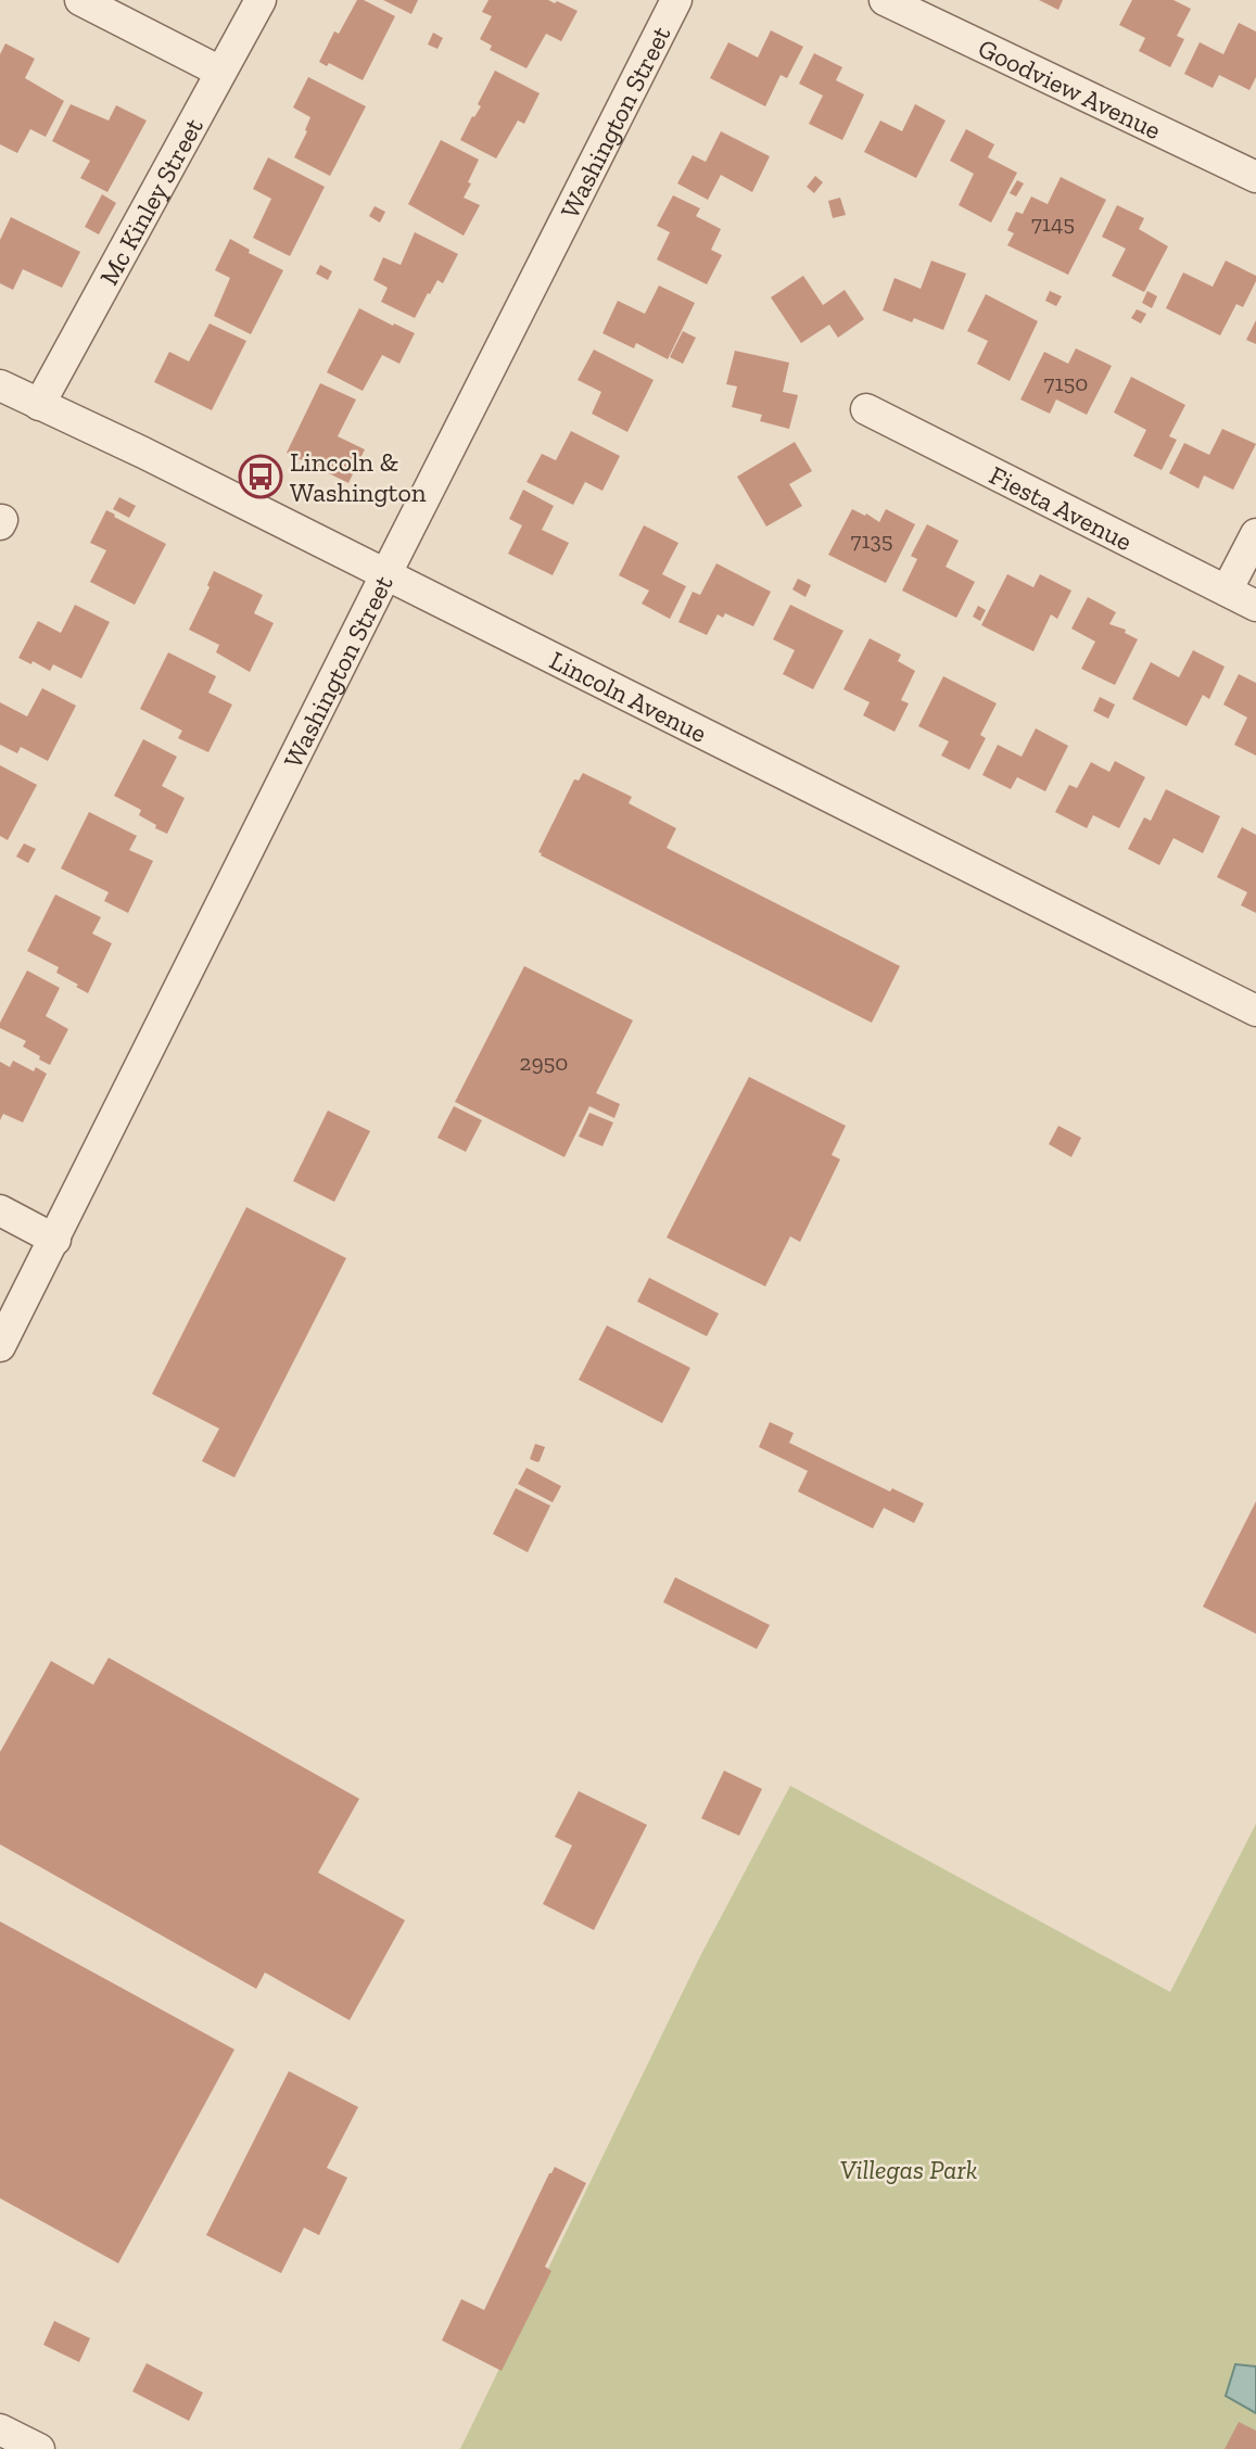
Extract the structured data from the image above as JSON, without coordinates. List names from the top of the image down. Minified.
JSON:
{"streets":{"street":["Goodview Avenue","Washington Street","Mc Kinley Street","Fiesta Avenue","Lincoln Avenue"]},"crossings":[["Washington Street","Lincoln Avenue"],["Mc Kinley Street","Lincoln Avenue"]],"parks":["Villegas Park"],"places":{"bus stop":["Lincoln & Washington"]},"house_numbers":["7145","7150","7135","2950"]}
